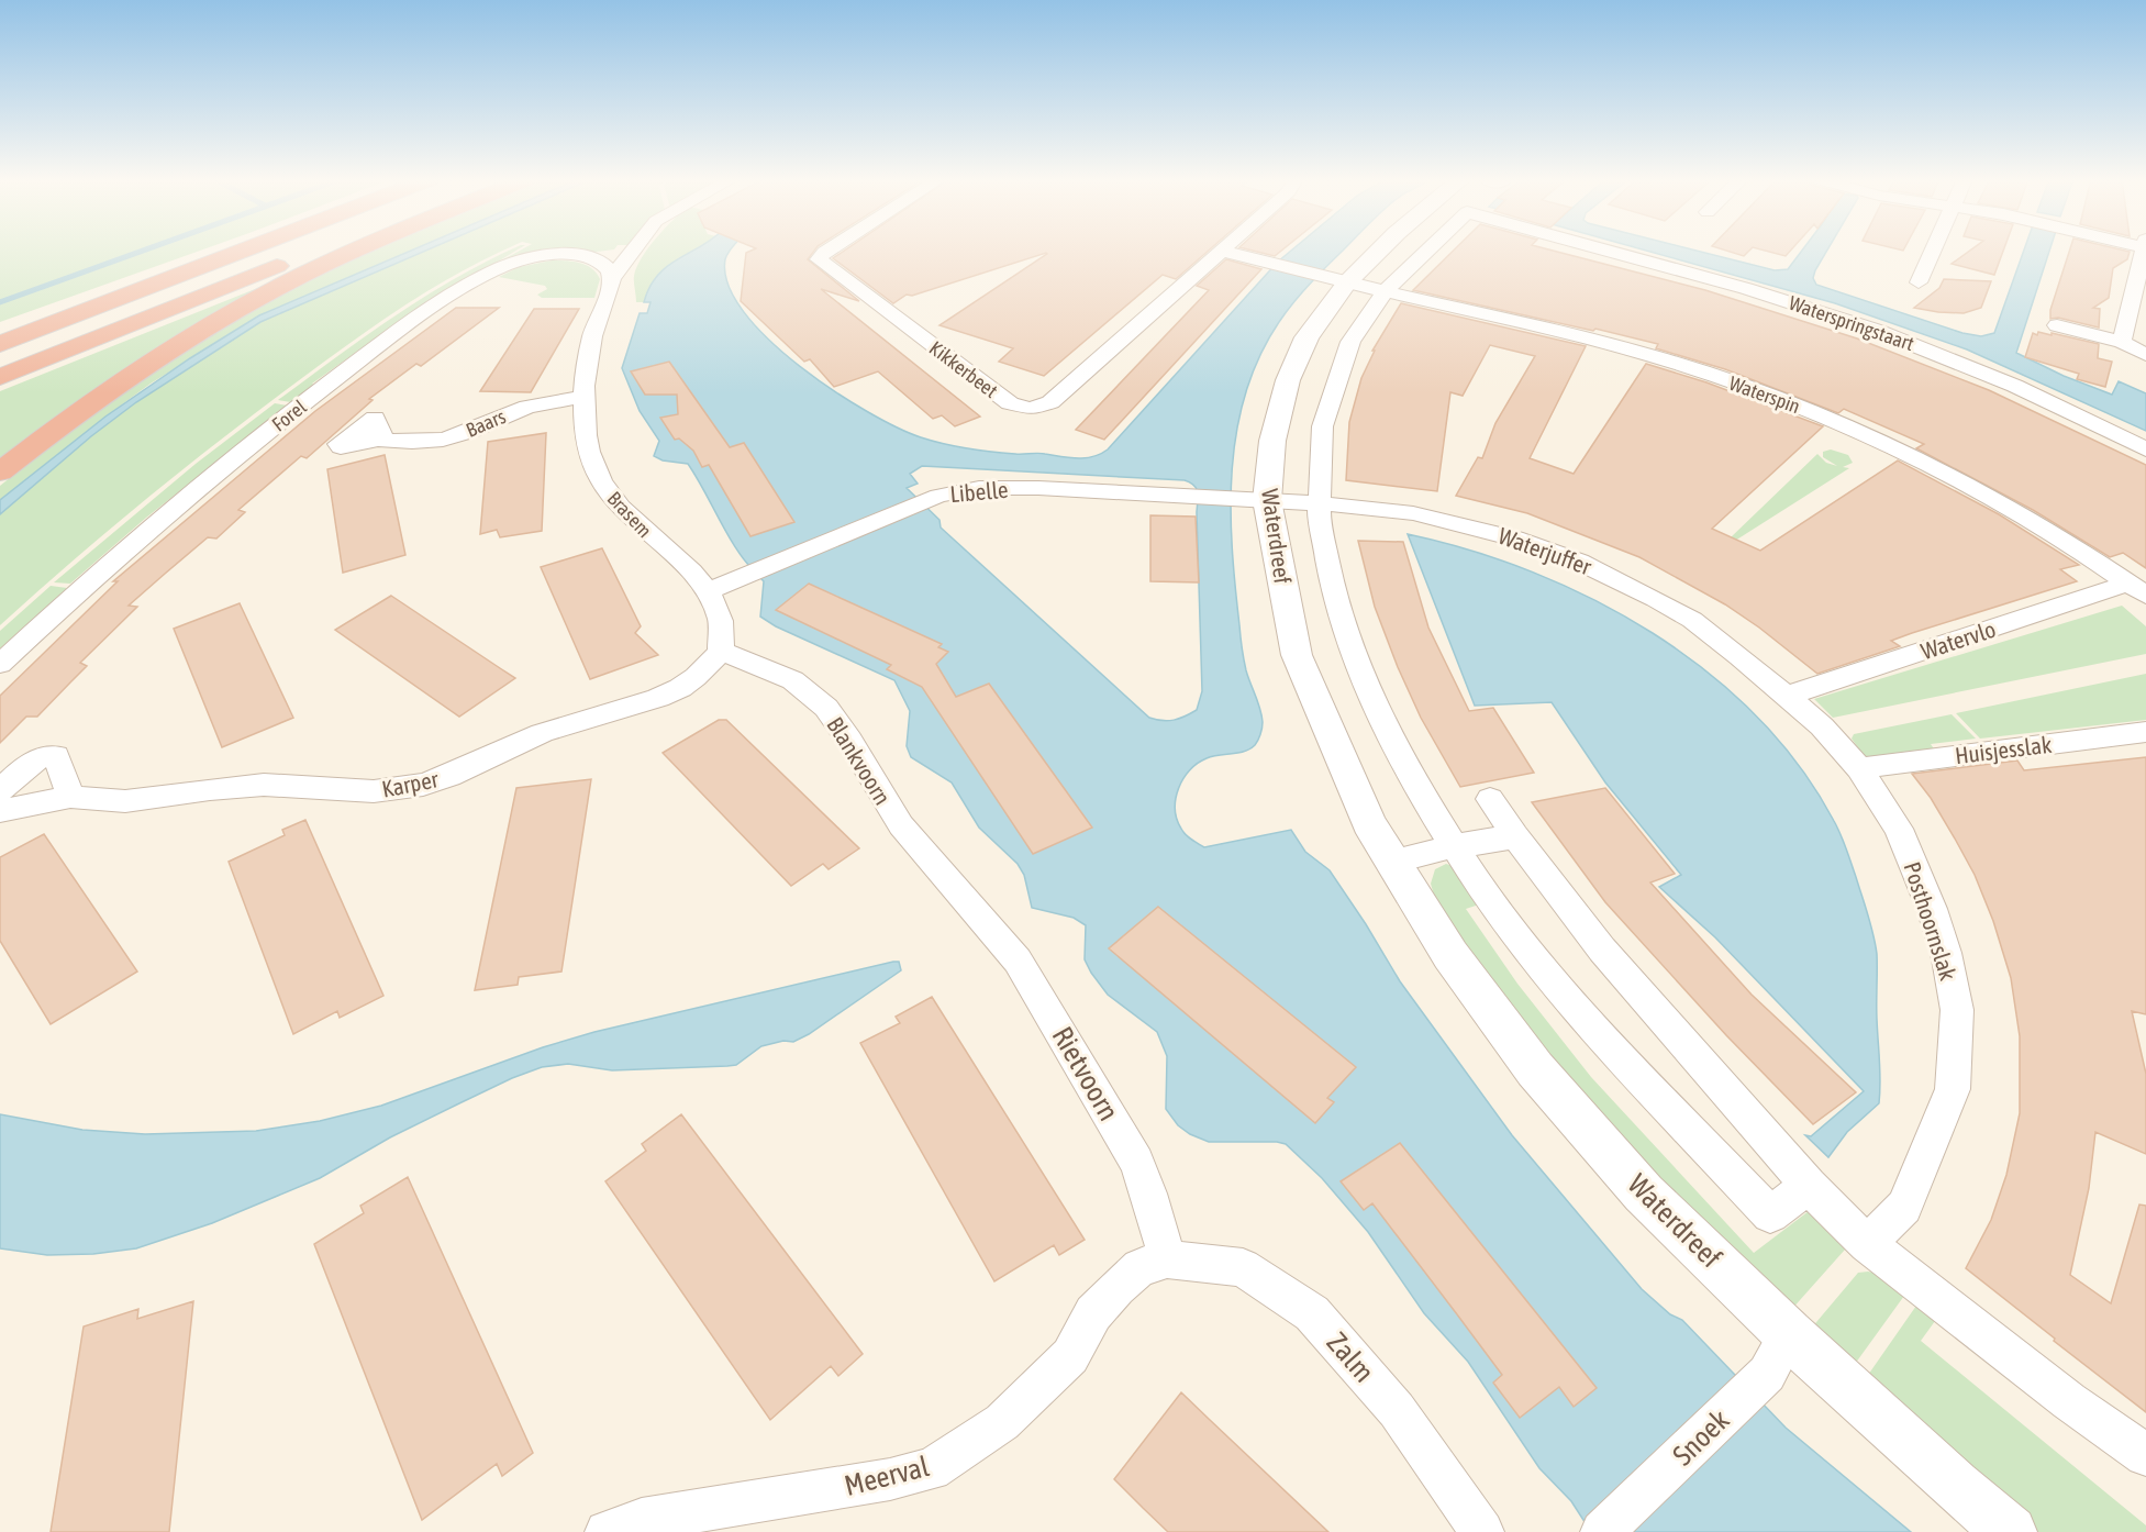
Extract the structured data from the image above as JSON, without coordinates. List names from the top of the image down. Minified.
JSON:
{"streets":{"street":["Waterspringstaart","Kikkerbeet","Waterspin","Forel","Baars","Libelle","Brasem","Waterdreef","Waterjuffer","Watervlo","Huisjesslak","Blankvoorn","Karper","Posthoornslak","Rietvoorn","Zalm","Snoek","Meerval"]},"crossings":[["Kikkerbeet","Waterspin"],["Waterspin","Waterdreef"],["Waterspin","Watervlo"],["Baars","Brasem"],["Libelle","Brasem"],["Libelle","Waterdreef"],["Libelle","Waterjuffer"],["Brasem","Blankvoorn"],["Brasem","Karper"],["Waterdreef","Waterjuffer"],["Waterdreef","Snoek"],["Waterjuffer","Watervlo"],["Waterjuffer","Posthoornslak"],["Watervlo","Posthoornslak"],["Huisjesslak","Posthoornslak"],["Blankvoorn","Karper"],["Blankvoorn","Rietvoorn"],["Rietvoorn","Zalm"],["Rietvoorn","Meerval"],["Zalm","Meerval"]]}
